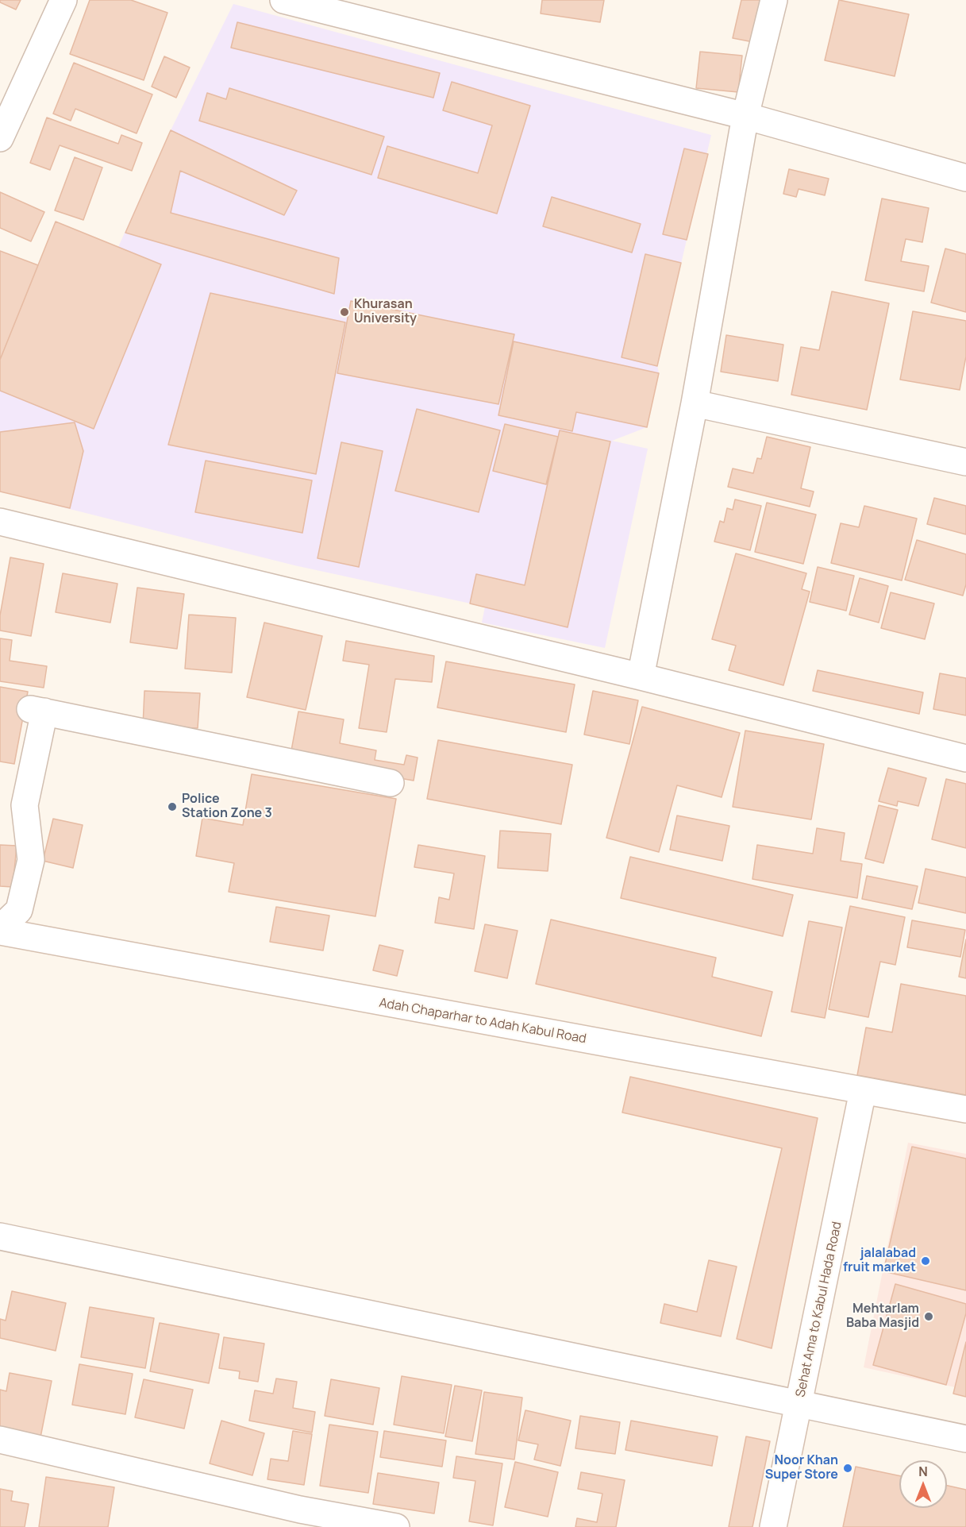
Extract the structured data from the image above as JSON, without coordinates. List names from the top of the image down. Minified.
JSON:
{"streets":{"street":["Adah Chaparhar to Adah Kabul Road","Sehat Ama to Kabul Hada Road"]},"crossings":[["Adah Chaparhar to Adah Kabul Road","Sehat Ama to Kabul Hada Road"]],"places":["Khurasan University","Police Station Zone 3","jalalabad fruit market","Mehtarlam Baba Masjid","Noor Khan Super Store"],"north":"top"}
